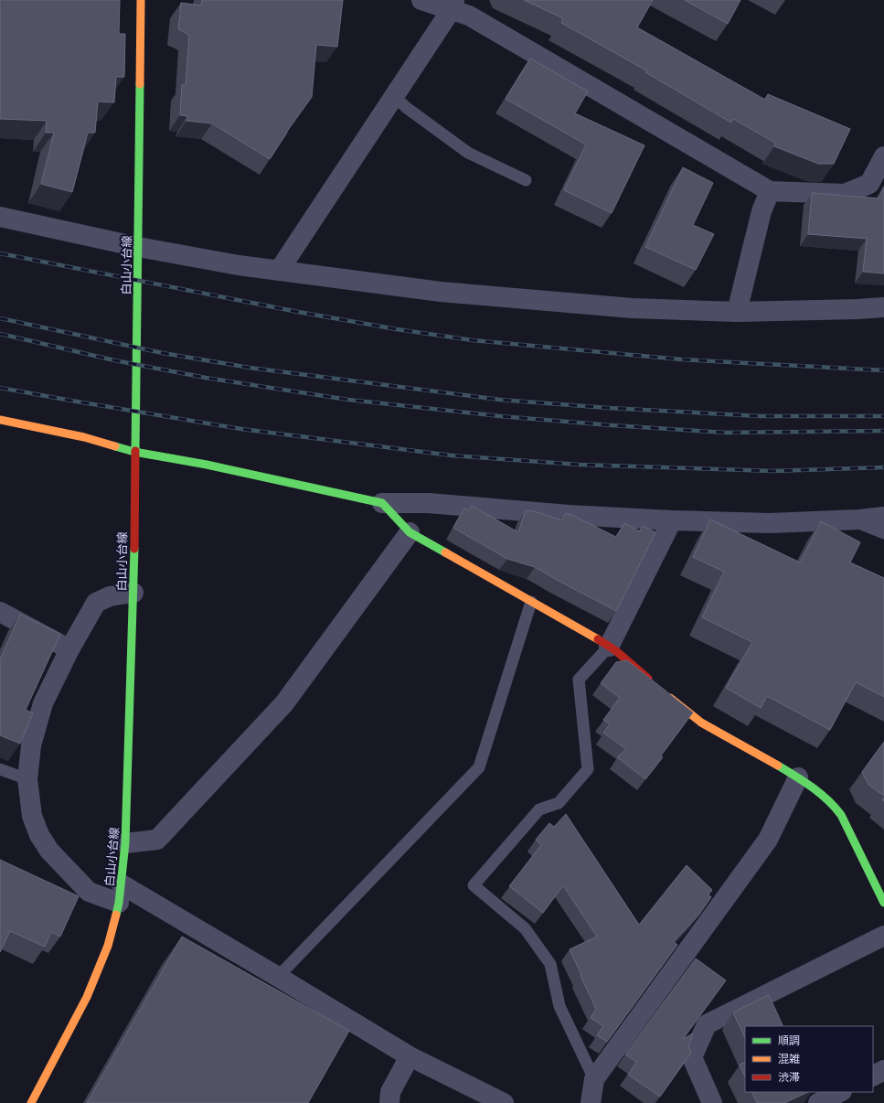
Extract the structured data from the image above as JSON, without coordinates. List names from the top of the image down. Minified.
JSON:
{"streets":{"main road":["白山小台線"]},"legend":["順調","混雑","渋滞"]}
